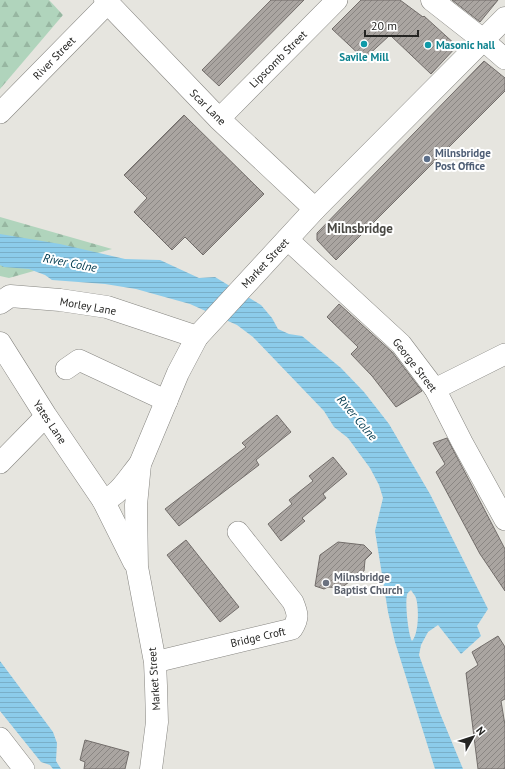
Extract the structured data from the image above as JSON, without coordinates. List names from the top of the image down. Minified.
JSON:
{"streets":{"main road":["Scar Lane","Market Street","Morley Lane","Yates Lane"],"street":["River Street","Lipscomb Street","George Street","Bridge Croft"]},"crossings":[["River Street","Scar Lane"],["Lipscomb Street","Scar Lane"],["Scar Lane","Market Street"],["Market Street","Morley Lane"],["Market Street","George Street"],["Market Street","Yates Lane"],["Market Street","Bridge Croft"]],"districts":["Milnsbridge"],"water":["River Colne"],"places":["Savile Mill","Masonic hall","Milnsbridge Post Office","Milnsbridge Baptist Church"],"scale_bar":"20 m","north":"top right"}
